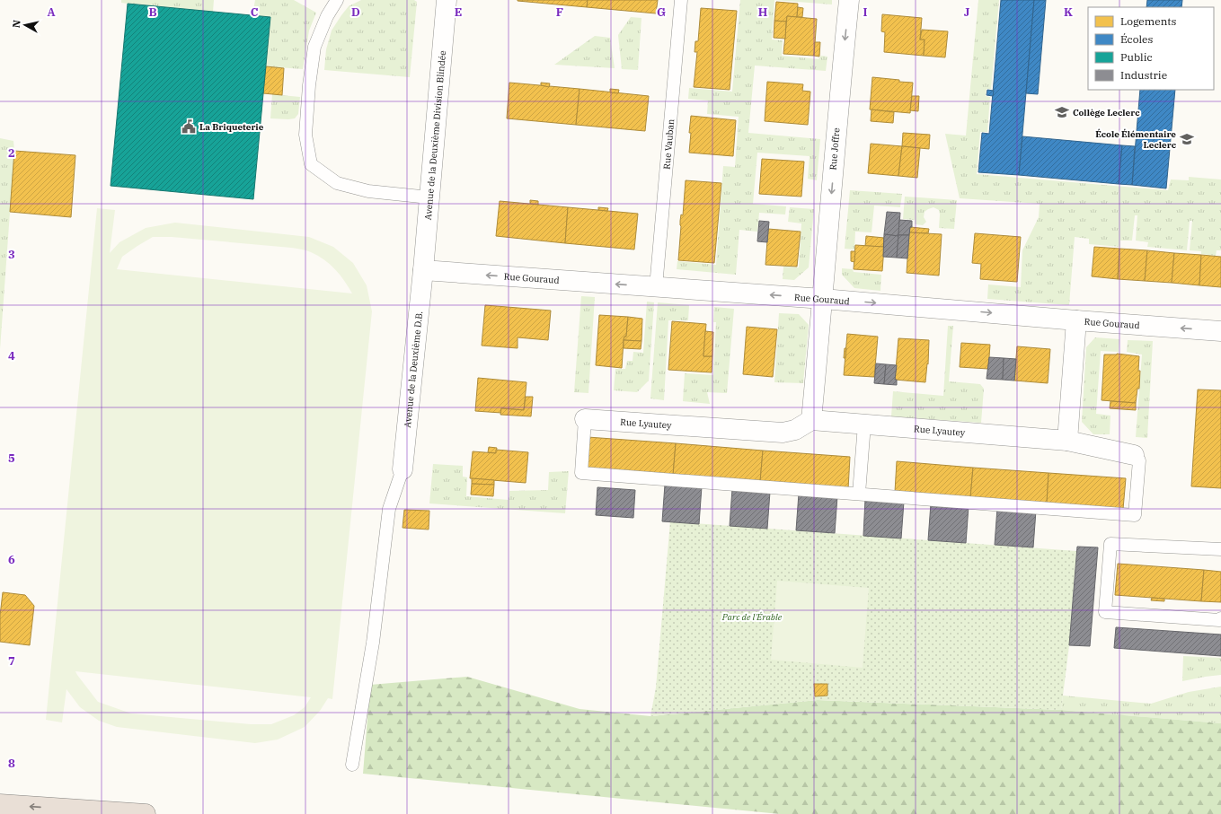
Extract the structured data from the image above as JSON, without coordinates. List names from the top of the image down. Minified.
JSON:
{"streets":{"street":["Avenue de la Deuxième Division Blindée","Rue Joffre","Rue Gouraud","Avenue de la Deuxième D.B.","Rue Lyautey"],"lane":["Rue Vauban"]},"crossings":[["Avenue de la Deuxième Division Blindée","Rue Gouraud"],["Avenue de la Deuxième Division Blindée","Avenue de la Deuxième D.B."],["Rue Vauban","Rue Gouraud"],["Rue Joffre","Rue Gouraud"],["Rue Gouraud","Avenue de la Deuxième D.B."]],"one_way":["Rue Joffre"],"parks":["Parc de l'Érable"],"places":{"school or university":["Collège Leclerc","École Élémentaire Leclerc"],"public building":["La Briqueterie"]},"legend":["Logements","Écoles","Public","Industrie"],"north":"left","grid":{"columns":["A","B","C","D","E","F","G","H","I","J","K"],"rows":["2","3","4","5","6","7","8"]}}
